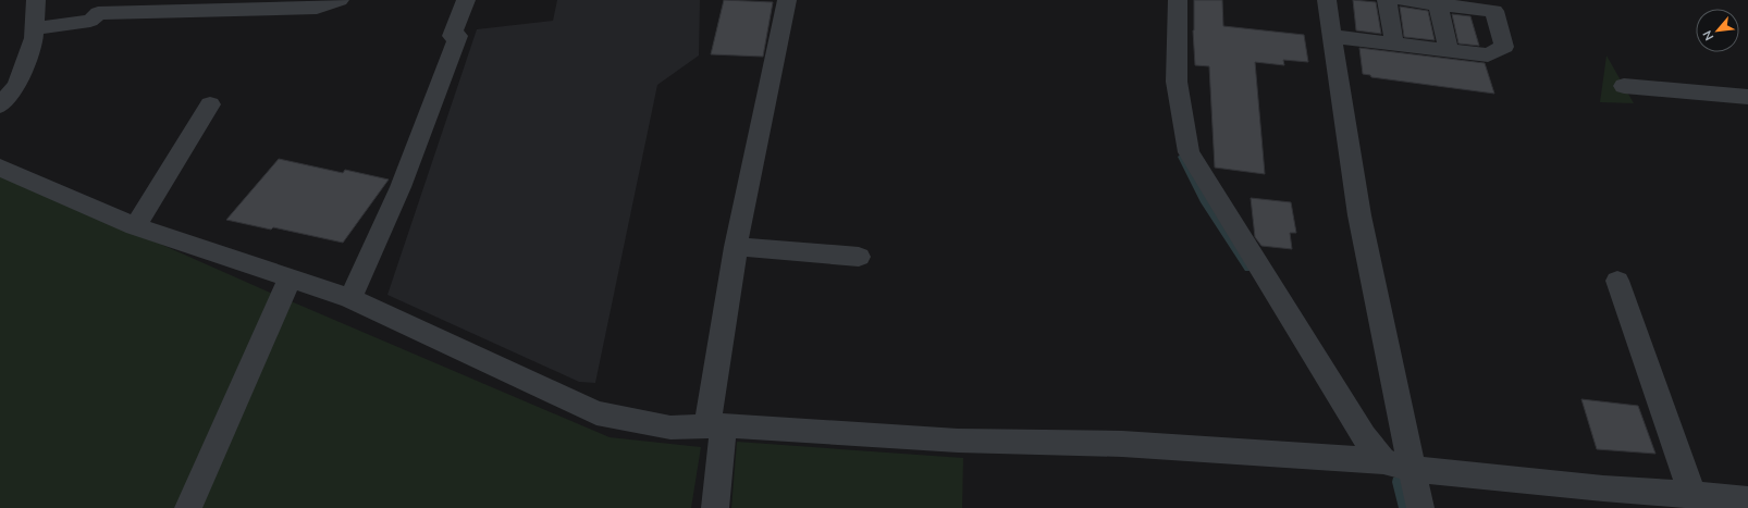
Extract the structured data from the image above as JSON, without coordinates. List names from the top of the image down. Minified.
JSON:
{"north":"bottom left"}
